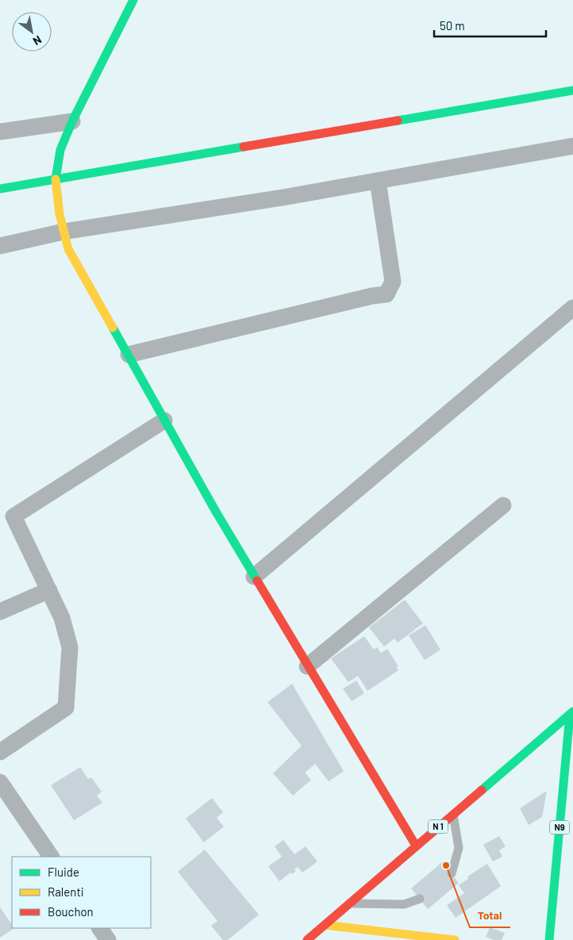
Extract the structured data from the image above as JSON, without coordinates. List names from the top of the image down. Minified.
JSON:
{"streets":{"main road":["N 1","N9"]},"crossings":[["N 1","N9"]],"places":["Total"],"legend":["Fluide","Ralenti","Bouchon"],"scale_bar":"50 m","north":"bottom right"}
